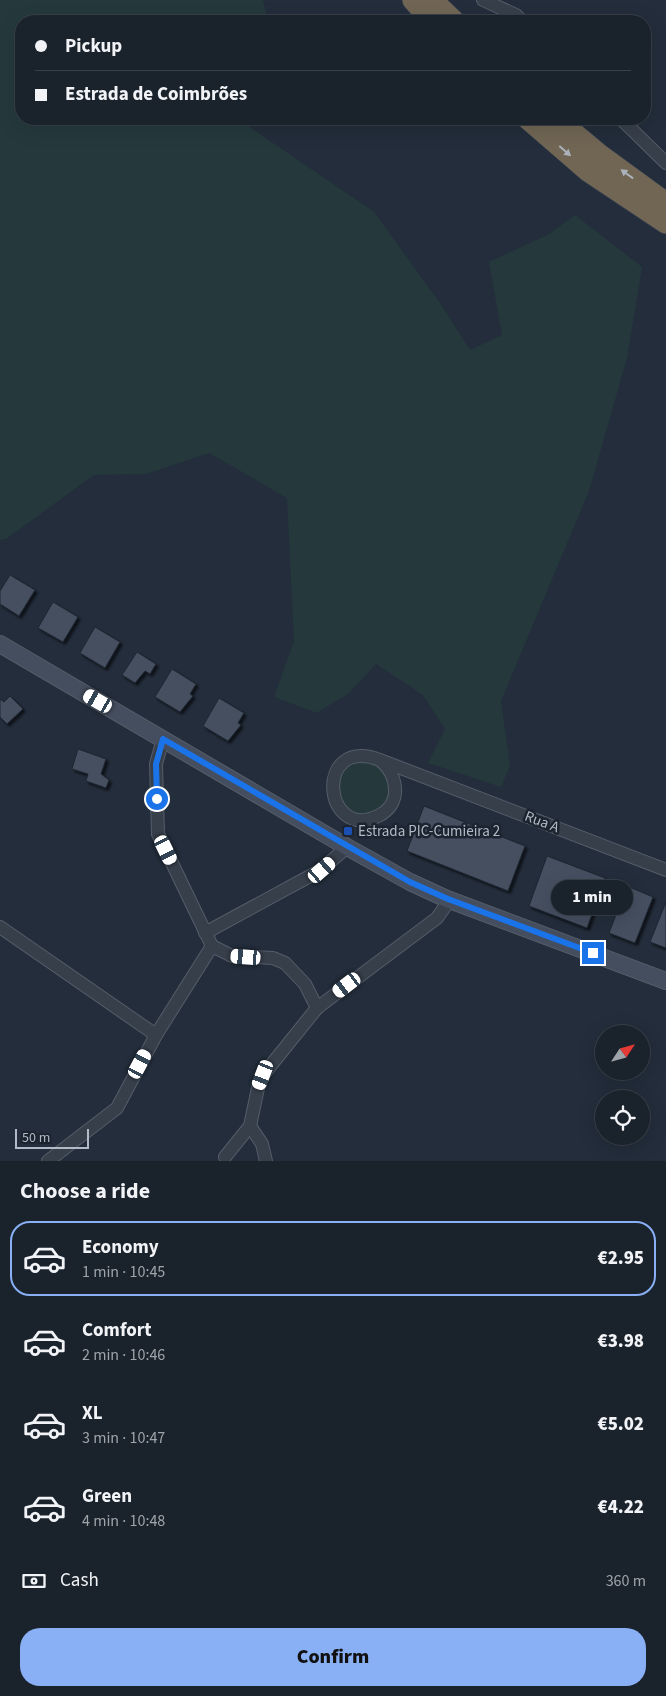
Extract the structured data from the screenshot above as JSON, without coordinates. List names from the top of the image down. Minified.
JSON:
{"streets":{"street":["Rua A"]},"places":{"transit":["Estrada PIC-Cumieira 2"]},"scale_bar":"50 m","north":"top right","page":{"banner":["Pickup","Estrada de Coimbrões"],"bubble":"1 min","scale":"50 m","heading":"Choose a ride","list":[{"name":"Economy","note":"1 min · 10:45","value":"€2.95"},{"name":"Comfort","note":"2 min · 10:46","value":"€3.98"},{"name":"XL","note":"3 min · 10:47","value":"€5.02"},{"name":"Green","note":"4 min · 10:48","value":"€4.22"}],"pay":["Cash","360 m"],"buttons":"Confirm"}}
